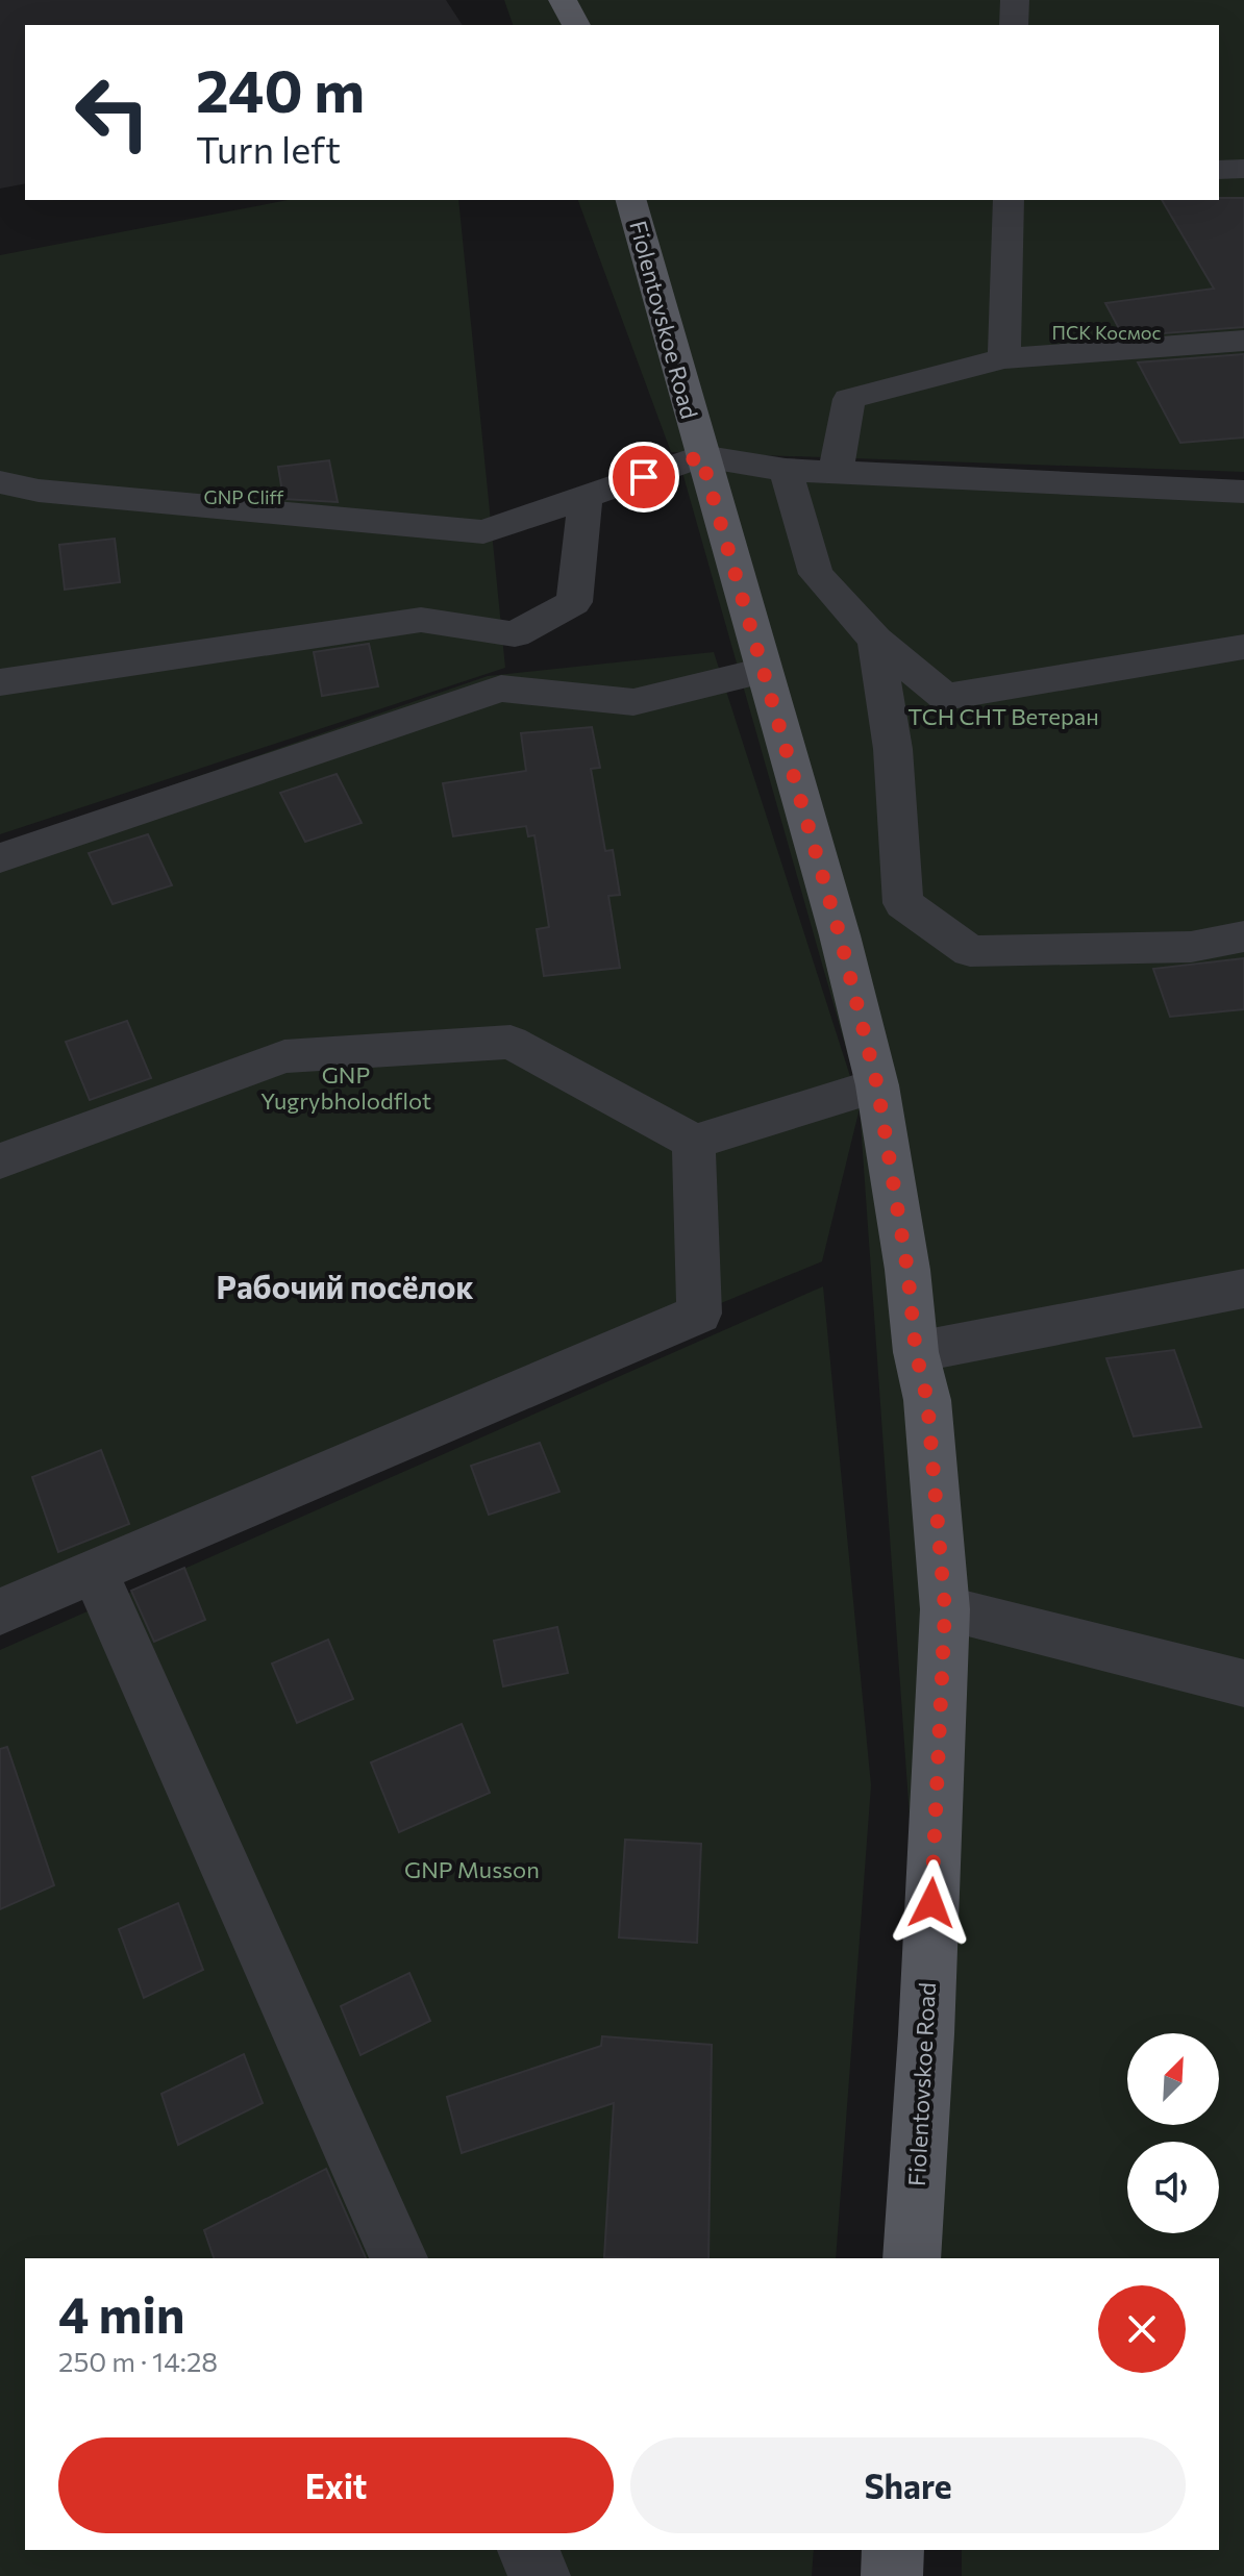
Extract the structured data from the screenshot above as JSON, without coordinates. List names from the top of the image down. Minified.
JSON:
{"streets":{"main road":["Fiolentovskoe Road"]},"districts":["Рабочий посёлок"],"parks":["ПСК Космос","GNP Cliff","ТСН СНТ Ветеран","GNP Yugrybholodflot","GNP Musson"],"north":"top right","page":{"turn":["240 m","Turn left"],"heading":["4 min","250 m · 14:28"],"buttons":["Exit","Share"]}}
